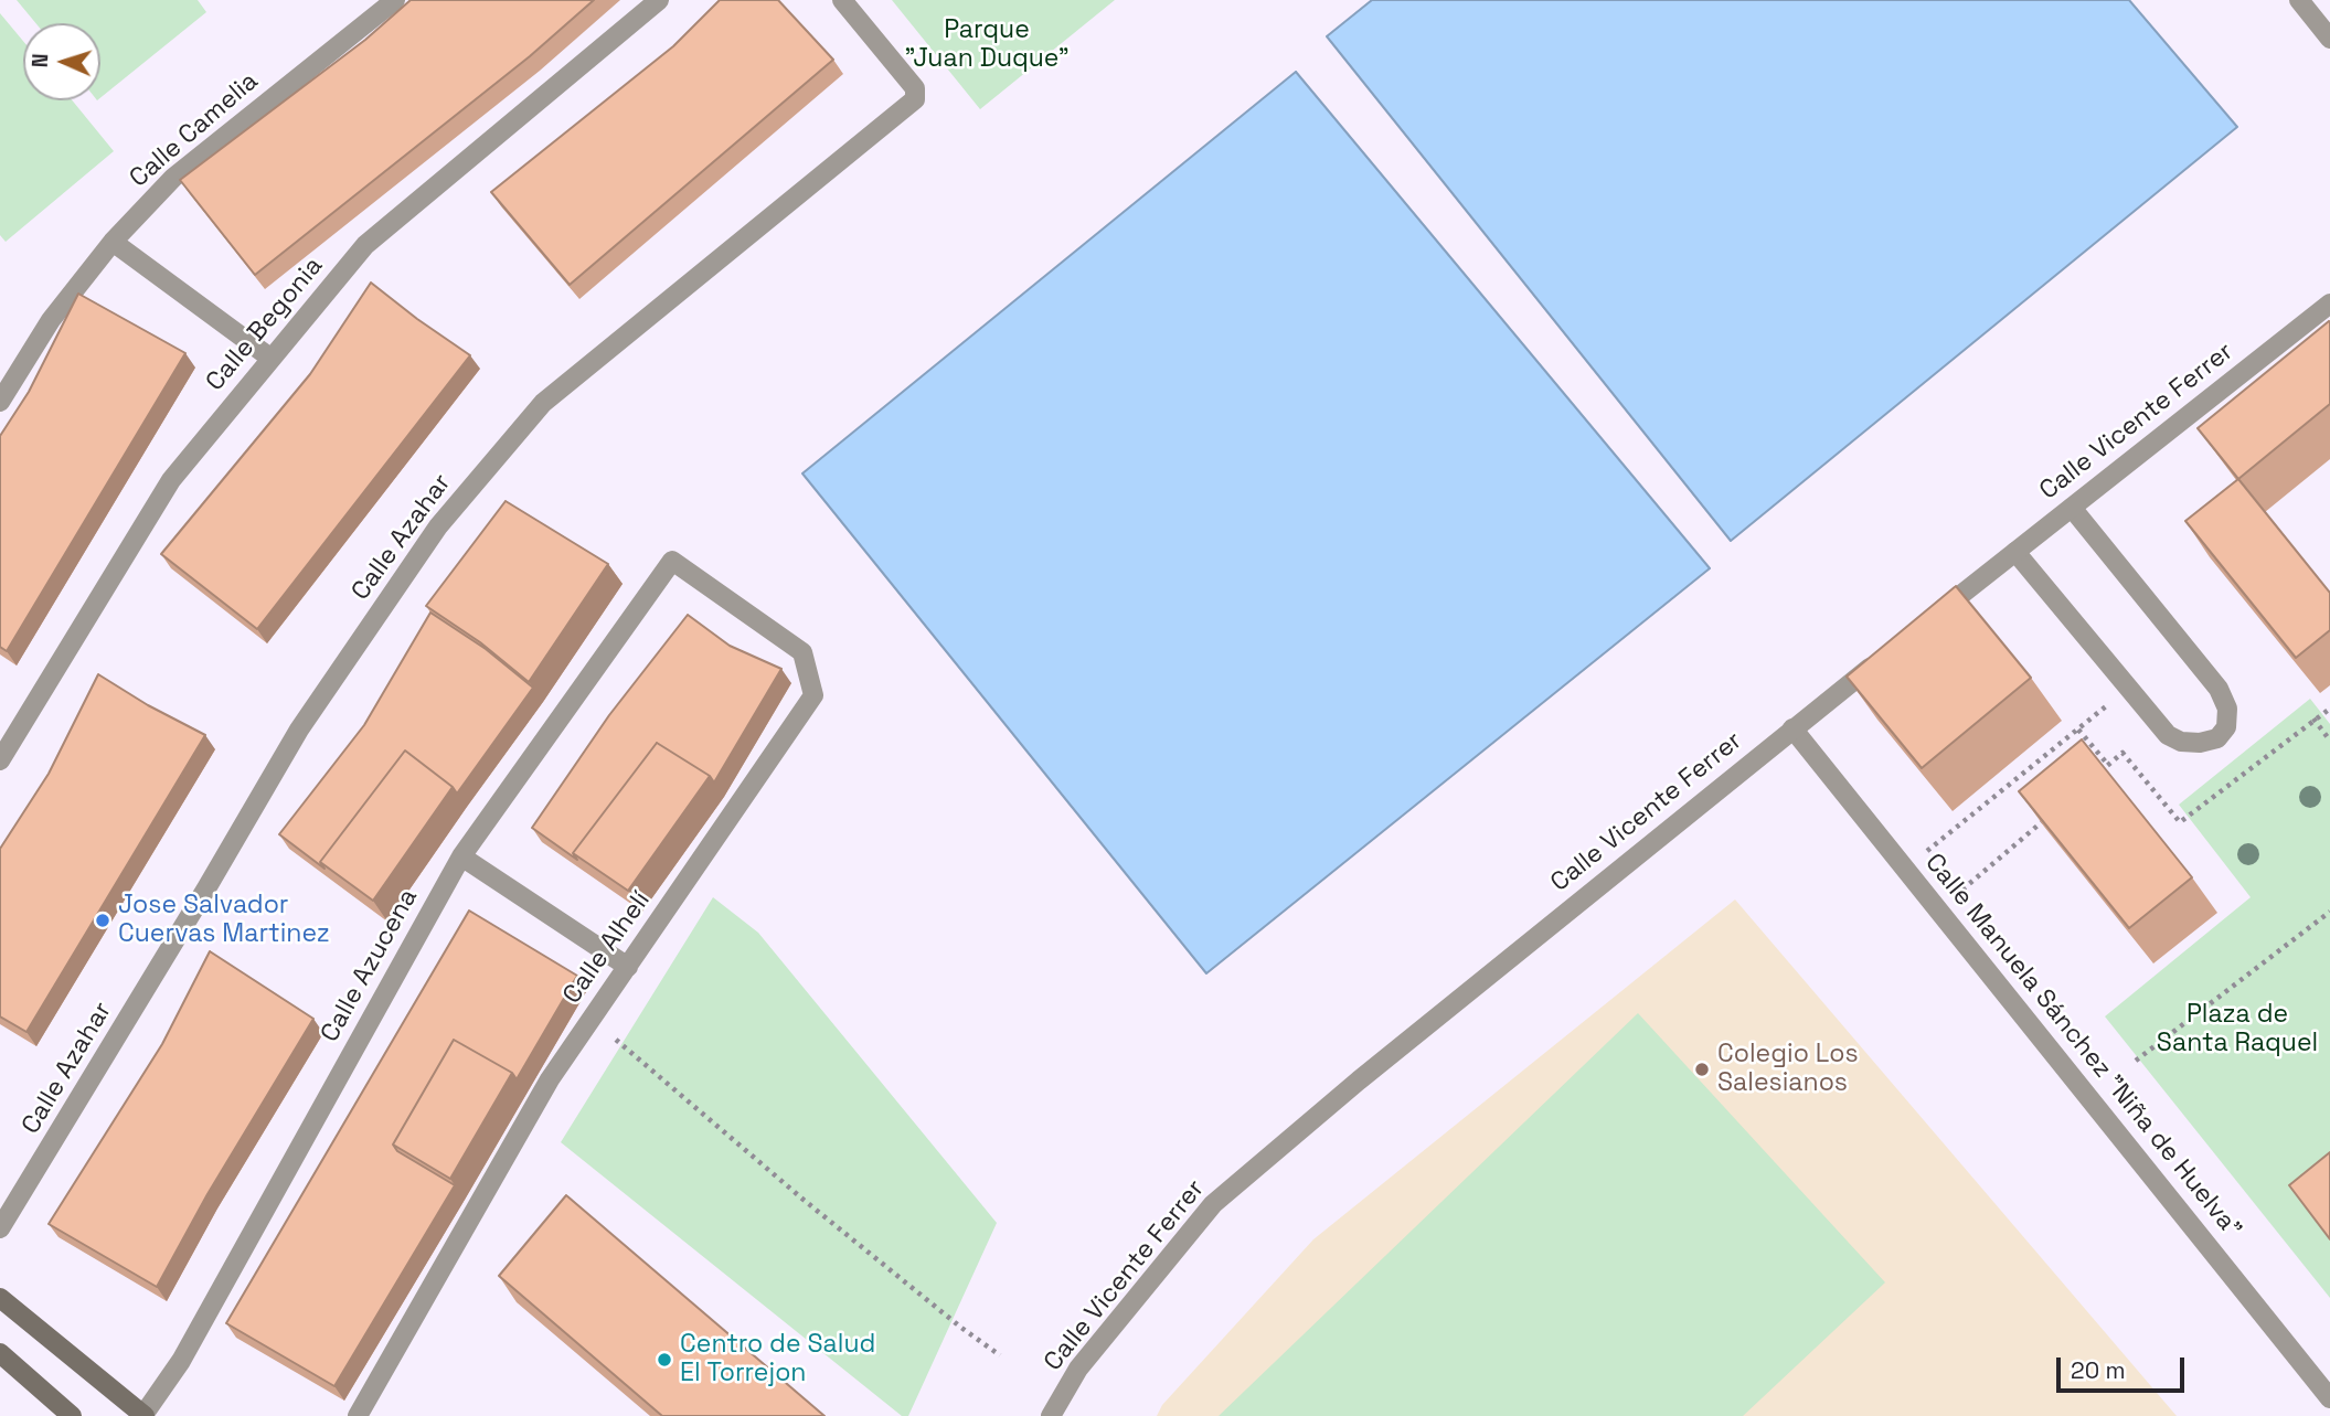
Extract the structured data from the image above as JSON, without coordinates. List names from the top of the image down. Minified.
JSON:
{"streets":{"street":["Calle Camelia","Calle Begonia","Calle Vicente Ferrer","Calle Azahar","Calle Alhelí","Calle Azucena","Calle Manuela Sánchez \"Niña de Huelva\""]},"crossings":[["Calle Vicente Ferrer","Calle Manuela Sánchez \"Niña de Huelva\""],["Calle Alhelí","Calle Azucena"]],"parks":["Parque \"Juan Duque\"","Plaza de Santa Raquel"],"places":["Jose Salvador Cuervas Martinez","Colegio Los Salesianos","Centro de Salud El Torrejon"],"scale_bar":"20 m","north":"left"}
